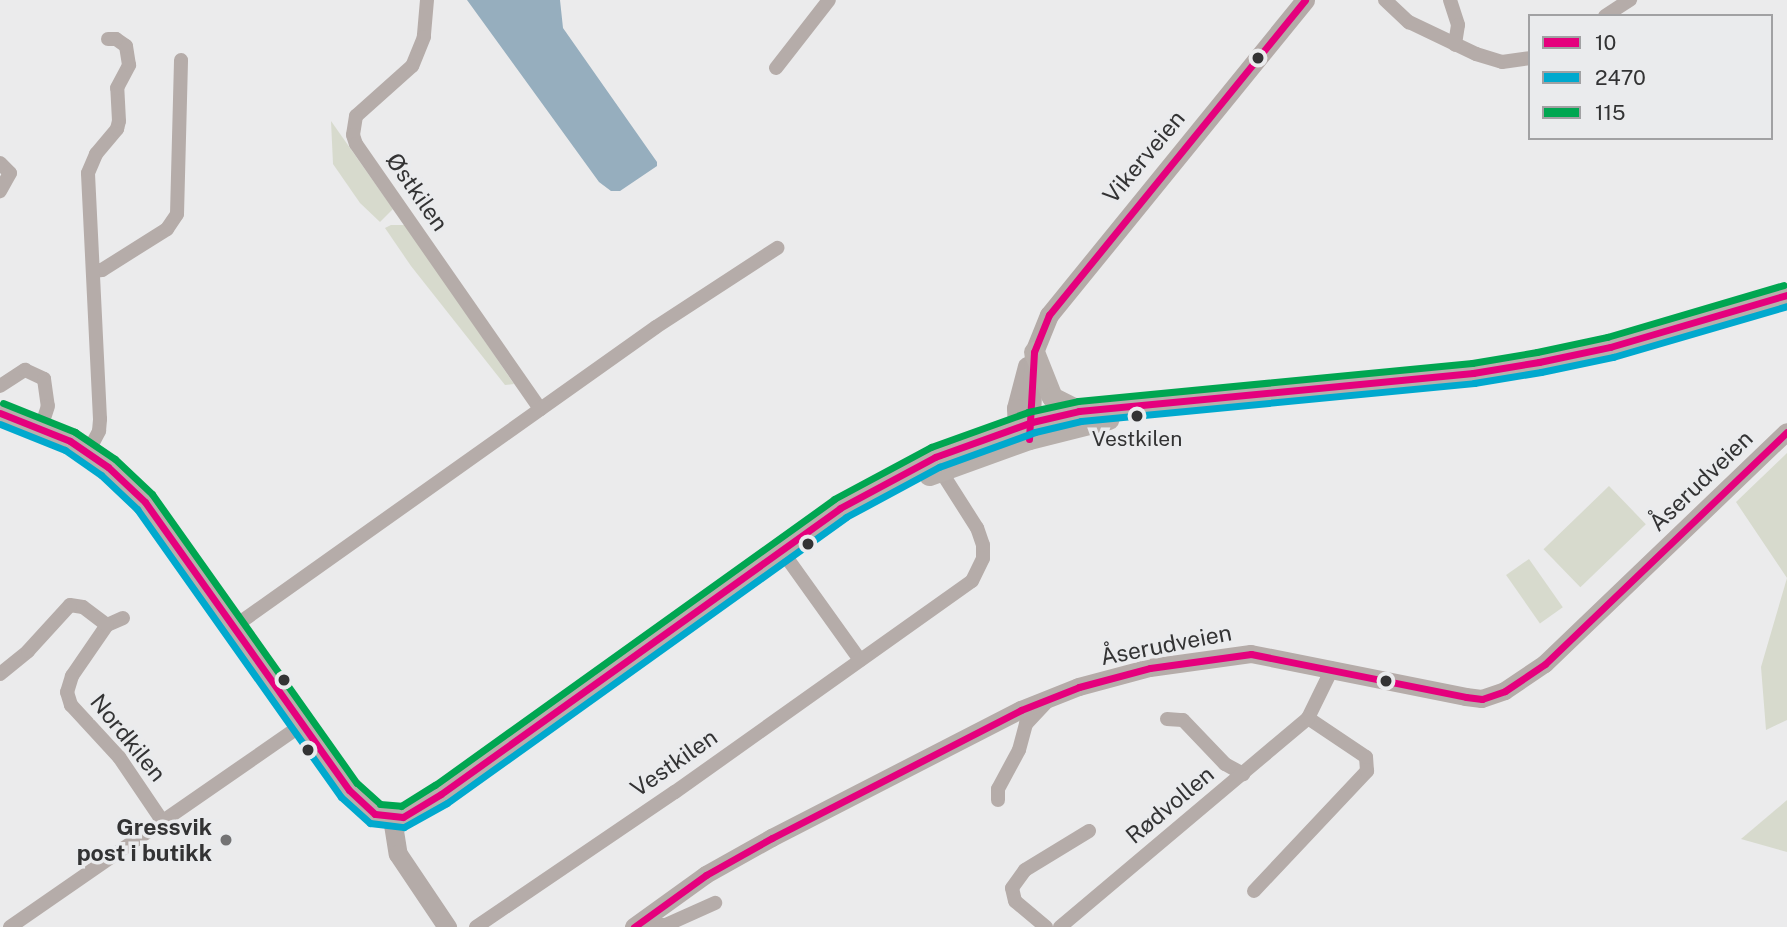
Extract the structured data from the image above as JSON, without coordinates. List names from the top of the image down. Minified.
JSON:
{"streets":{"main road":["Vikerveien"],"street":["Østkilen","Åserudveien","Nordkilen","Vestkilen","Rødvollen"]},"crossings":[["Åserudveien","Rødvollen"]],"places":["Vestkilen","Gressvik post i butikk"],"lines":["transit line 10","transit line 115","transit line 2470"],"legend":["10","2470","115"]}
